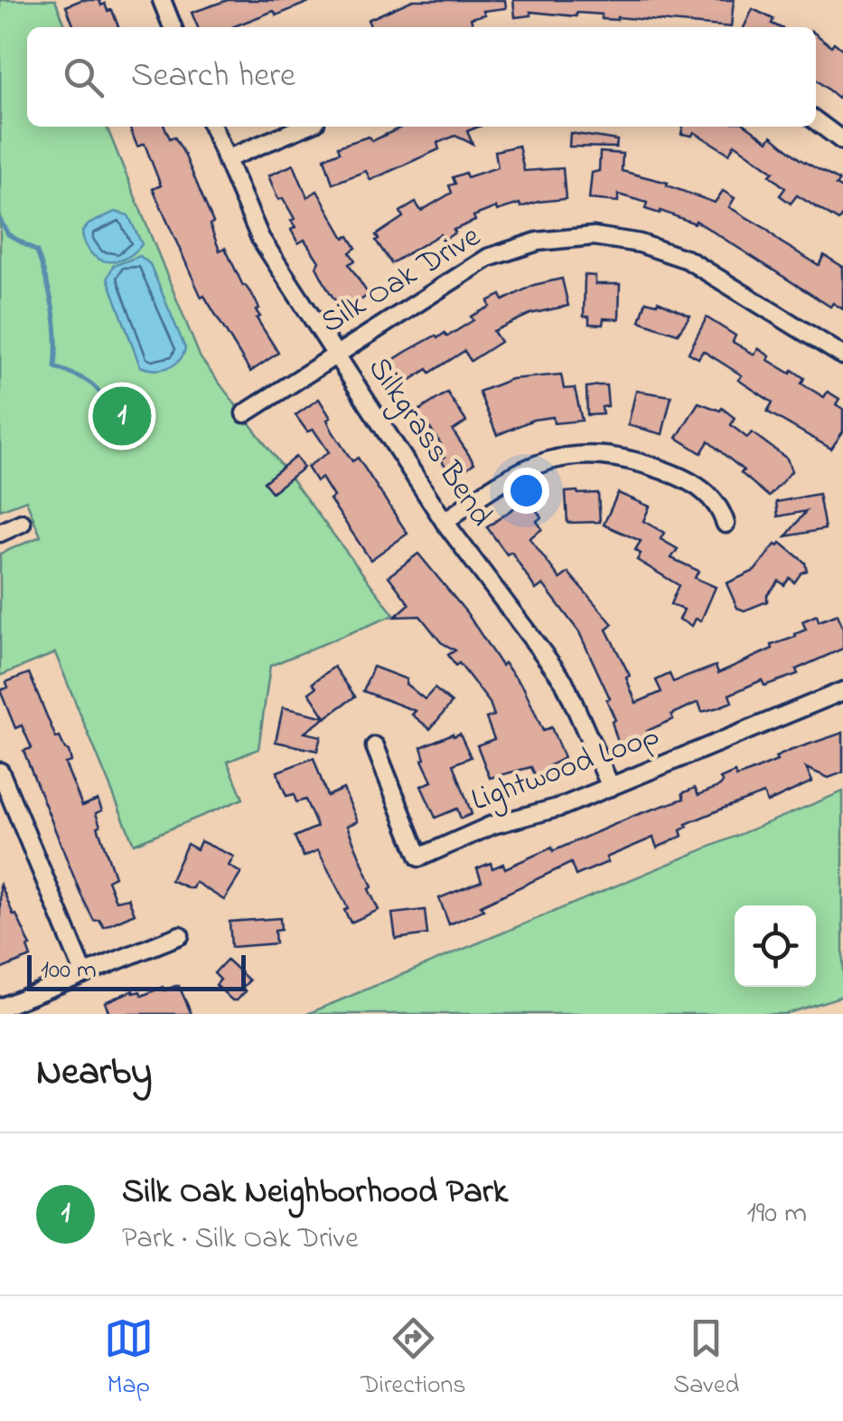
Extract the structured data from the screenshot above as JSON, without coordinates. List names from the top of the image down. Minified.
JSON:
{"streets":{"street":["Silk Oak Drive","Silkgrass Bend","Lightwood Loop"]},"crossings":[["Silk Oak Drive","Silkgrass Bend"],["Silkgrass Bend","Lightwood Loop"]],"scale_bar":"100 m","page":{"search":"Search here","pins":"1","scale":"100 m","heading":"Nearby","list":[{"mark":"1","name":"Silk Oak Neighborhood Park","note":"Park · Silk Oak Drive","value":"190 m"}],"nav":["Map","Directions","Saved"]}}
